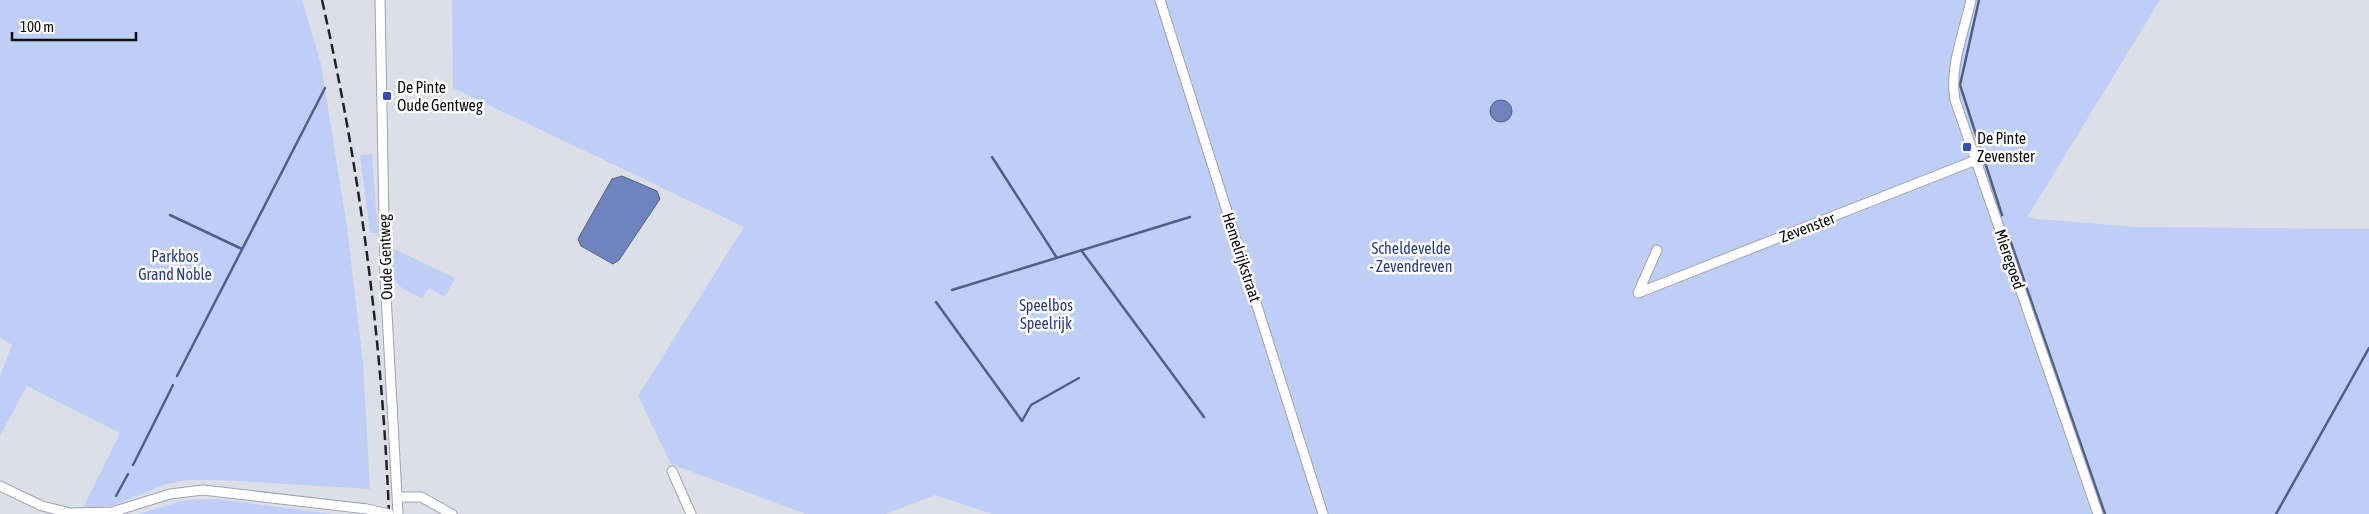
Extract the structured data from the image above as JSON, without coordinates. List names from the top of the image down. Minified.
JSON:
{"streets":{"street":["Zevenster","Oude Gentweg","Hemelrijkstraat","Mieregoed"]},"crossings":[["Zevenster","Mieregoed"]],"parks":["Scheldevelde - Zevendreven","Parkbos Grand Noble","Speelbos Speelrijk"],"places":{"transit":["De Pinte Oude Gentweg","De Pinte Zevenster"]},"scale_bar":"100 m"}
